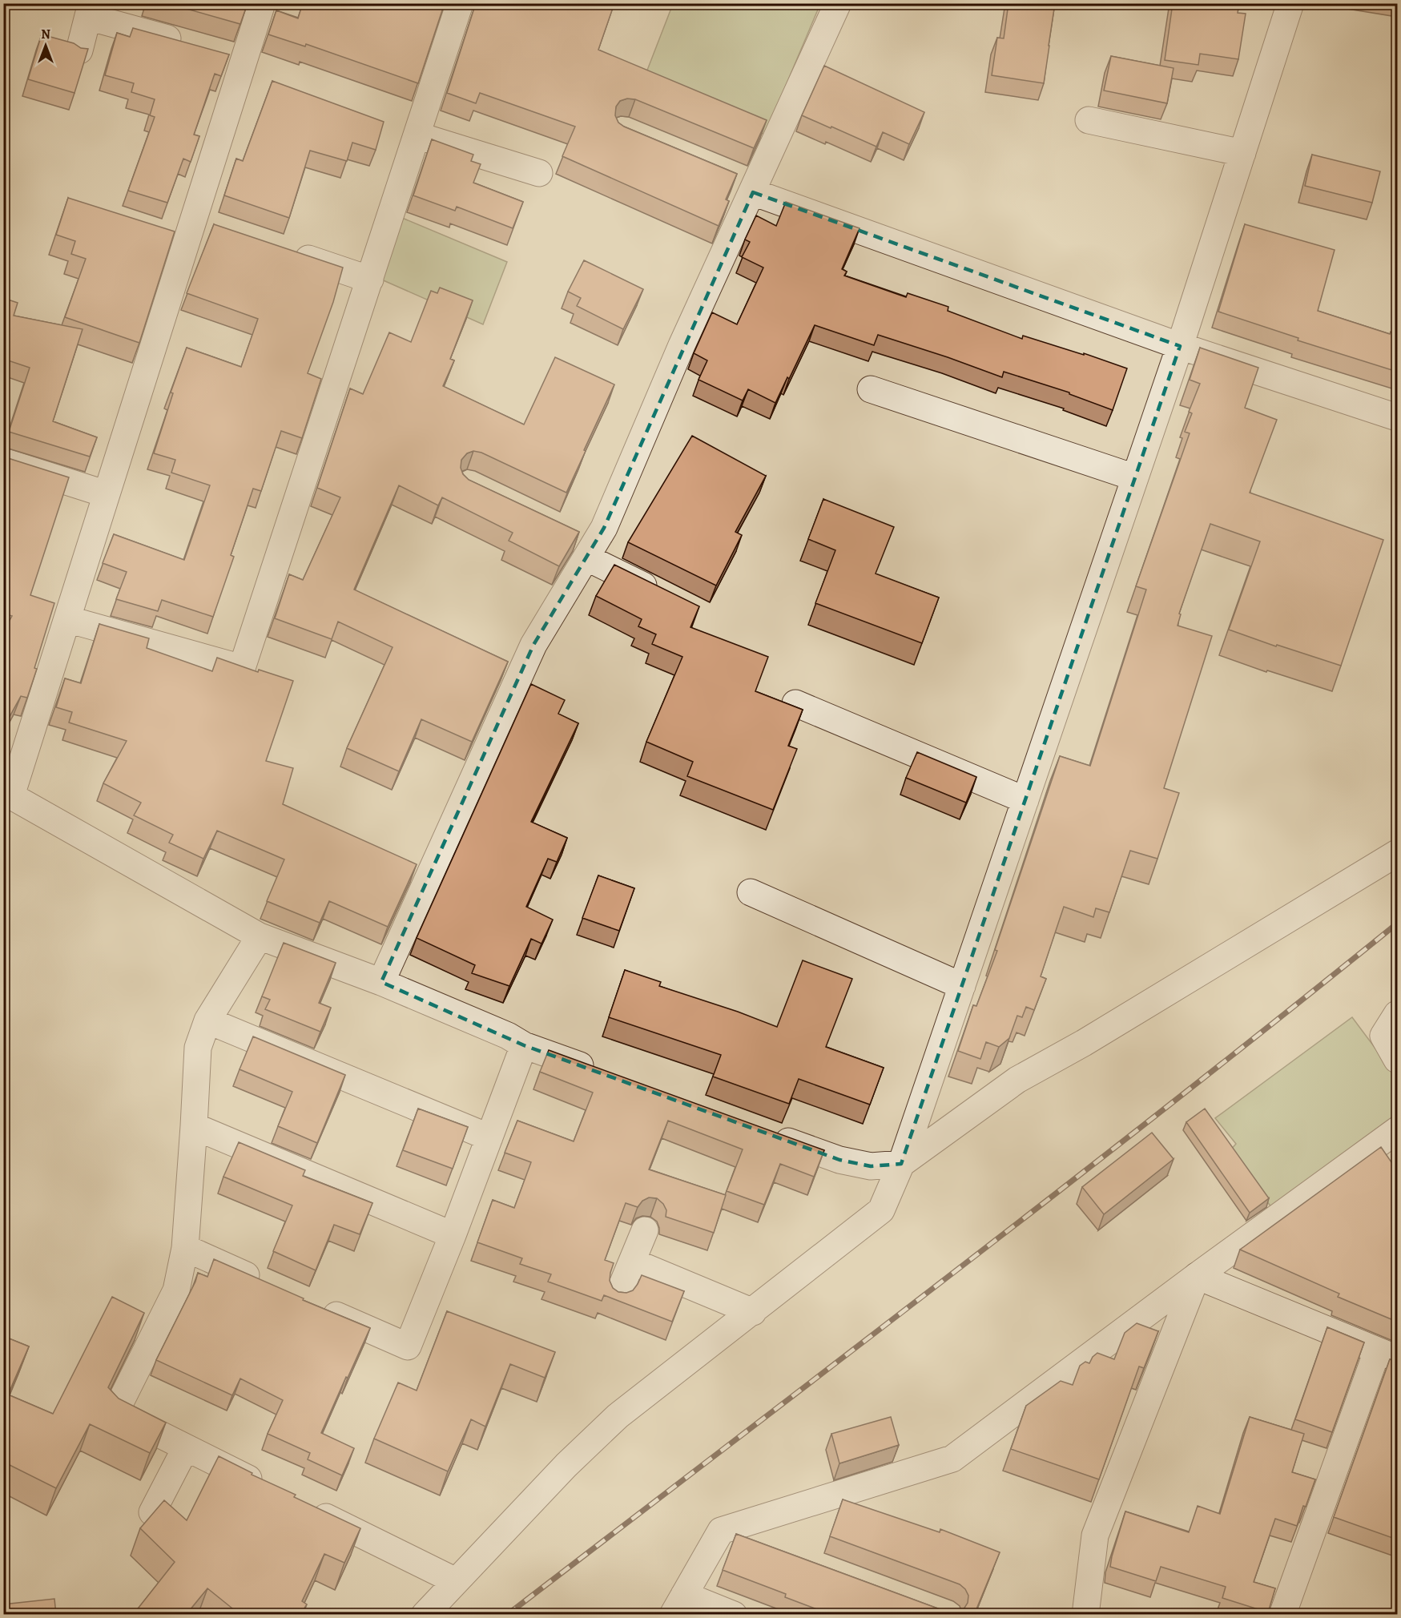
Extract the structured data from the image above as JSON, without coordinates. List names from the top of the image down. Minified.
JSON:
{"north":"top"}
